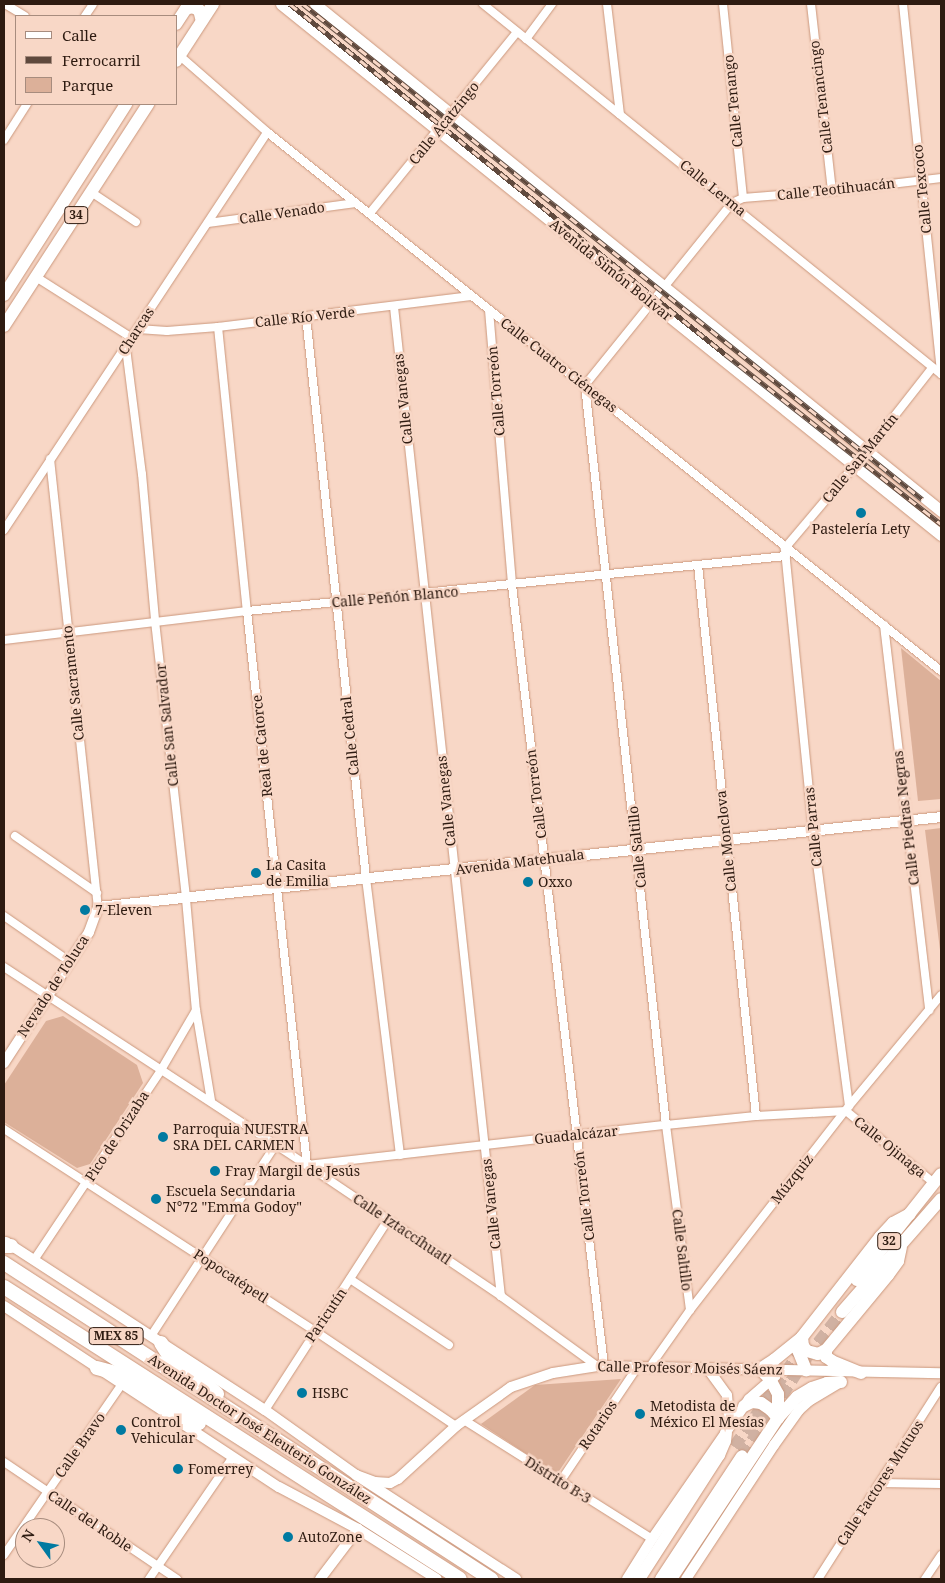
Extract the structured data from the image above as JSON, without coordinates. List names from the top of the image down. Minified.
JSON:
{"streets":{"highway":["MEX 85","Avenida Doctor José Eleuterio González"],"main road":["34","Avenida Simón Bolívar","32"],"street":["Calle Tenancingo","Calle Tenango","Calle Acatzingo","Calle Lerma","Calle Teotihuacán","Calle Texcoco","Calle Venado","Calle Río Verde","Charcas","Calle Cuatro Ciénegas","Calle Torreón","Calle Vanegas","Calle San Martín","Calle Peñón Blanco","Calle Sacramento","Calle San Salvador","Calle Cedral","Real de Catorce","Calle Piedras Negras","Calle Parras","Calle Monclova","Calle Saltillo","Avenida Matehuala","Nevado de Toluca","Guadalcázar","Pico de Orizaba","Calle Ojinaga","Múzquiz","Calle Iztaccíhuatl","Popocatépetl","Paricutín","Calle Profesor Moisés Sáenz","Rotarios","Calle Bravo","Distrito B-3","Calle Factores Mutuos","Calle del Roble"]},"crossings":[["Calle Tenancingo","Calle Teotihuacán"],["Calle Tenango","Calle Teotihuacán"],["Calle Acatzingo","Calle Lerma"],["Calle Acatzingo","Avenida Simón Bolívar"],["Calle Acatzingo","Calle Cuatro Ciénegas"],["Calle Lerma","Calle Teotihuacán"],["Calle Lerma","Calle Texcoco"],["Calle Lerma","Calle San Martín"],["Calle Teotihuacán","Calle Texcoco"],["Calle Venado","Charcas"],["Calle Venado","Calle Cuatro Ciénegas"],["Avenida Simón Bolívar","Calle San Martín"],["Calle Río Verde","Charcas"],["Calle Río Verde","Calle Cuatro Ciénegas"],["Calle Río Verde","Calle Vanegas"],["Calle Río Verde","Calle Cedral"],["Calle Río Verde","Real de Catorce"],["Charcas","Calle Cuatro Ciénegas"],["Charcas","Calle Sacramento"],["Charcas","Calle San Salvador"],["Calle Cuatro Ciénegas","Calle Torreón"],["Calle Cuatro Ciénegas","Calle San Martín"],["Calle Cuatro Ciénegas","Calle Peñón Blanco"],["Calle Cuatro Ciénegas","Calle Piedras Negras"],["Calle Cuatro Ciénegas","Calle Parras"],["Calle Cuatro Ciénegas","Calle Saltillo"],["Calle Torreón","Calle Peñón Blanco"],["Calle Torreón","Avenida Matehuala"],["Calle Torreón","Guadalcázar"],["Calle Torreón","Calle Iztaccíhuatl"],["Calle Torreón","Calle Profesor Moisés Sáenz"],["Calle Vanegas","Calle Peñón Blanco"],["Calle Vanegas","Avenida Matehuala"],["Calle Vanegas","Guadalcázar"],["Calle Vanegas","Calle Iztaccíhuatl"],["Calle San Martín","Calle Peñón Blanco"],["Calle San Martín","Calle Parras"],["Calle Peñón Blanco","Calle Sacramento"],["Calle Peñón Blanco","Calle San Salvador"],["Calle Peñón Blanco","Calle Cedral"],["Calle Peñón Blanco","Real de Catorce"],["Calle Peñón Blanco","Calle Parras"],["Calle Peñón Blanco","Calle Monclova"],["Calle Peñón Blanco","Calle Saltillo"],["Calle Sacramento","Avenida Matehuala"],["Calle Sacramento","Nevado de Toluca"],["Calle San Salvador","Avenida Matehuala"],["Calle San Salvador","Pico de Orizaba"],["Calle San Salvador","Calle Iztaccíhuatl"],["Calle Cedral","Avenida Matehuala"],["Calle Cedral","Guadalcázar"],["Real de Catorce","Avenida Matehuala"],["Real de Catorce","Guadalcázar"],["Real de Catorce","Calle Iztaccíhuatl"],["Calle Piedras Negras","Avenida Matehuala"],["Calle Piedras Negras","Múzquiz"],["Calle Parras","Avenida Matehuala"],["Calle Parras","Guadalcázar"],["Calle Parras","Calle Ojinaga"],["Calle Parras","Múzquiz"],["Calle Monclova","Avenida Matehuala"],["Calle Monclova","Guadalcázar"],["Calle Saltillo","Avenida Matehuala"],["Calle Saltillo","Guadalcázar"],["Calle Saltillo","Múzquiz"],["Avenida Matehuala","Nevado de Toluca"],["Nevado de Toluca","Calle Iztaccíhuatl"],["Guadalcázar","Calle Ojinaga"],["Guadalcázar","Múzquiz"],["Guadalcázar","Calle Iztaccíhuatl"],["Pico de Orizaba","Calle Iztaccíhuatl"],["Pico de Orizaba","Popocatépetl"],["Calle Ojinaga","Múzquiz"],["Calle Ojinaga","32"],["Múzquiz","Calle Profesor Moisés Sáenz"],["Calle Iztaccíhuatl","Paricutín"],["Calle Iztaccíhuatl","Calle Profesor Moisés Sáenz"],["Popocatépetl","Paricutín"],["Popocatépetl","Calle Profesor Moisés Sáenz"],["Popocatépetl","Distrito B-3"],["Calle Profesor Moisés Sáenz","Rotarios"],["Calle Profesor Moisés Sáenz","Distrito B-3"],["Rotarios","Distrito B-3"],["Calle Bravo","Calle del Roble"]],"places":["Pastelería Lety","La Casita de Emilia","Oxxo","7-Eleven","Parroquia NUESTRA SRA DEL CARMEN","Fray Margil de Jesús","Escuela Secundaria N°72 \"Emma Godoy\"","HSBC","Metodista de México El Mesías","Control Vehicular","Fomerrey","AutoZone"],"legend":["Calle","Ferrocarril","Parque"],"north":"top left"}
